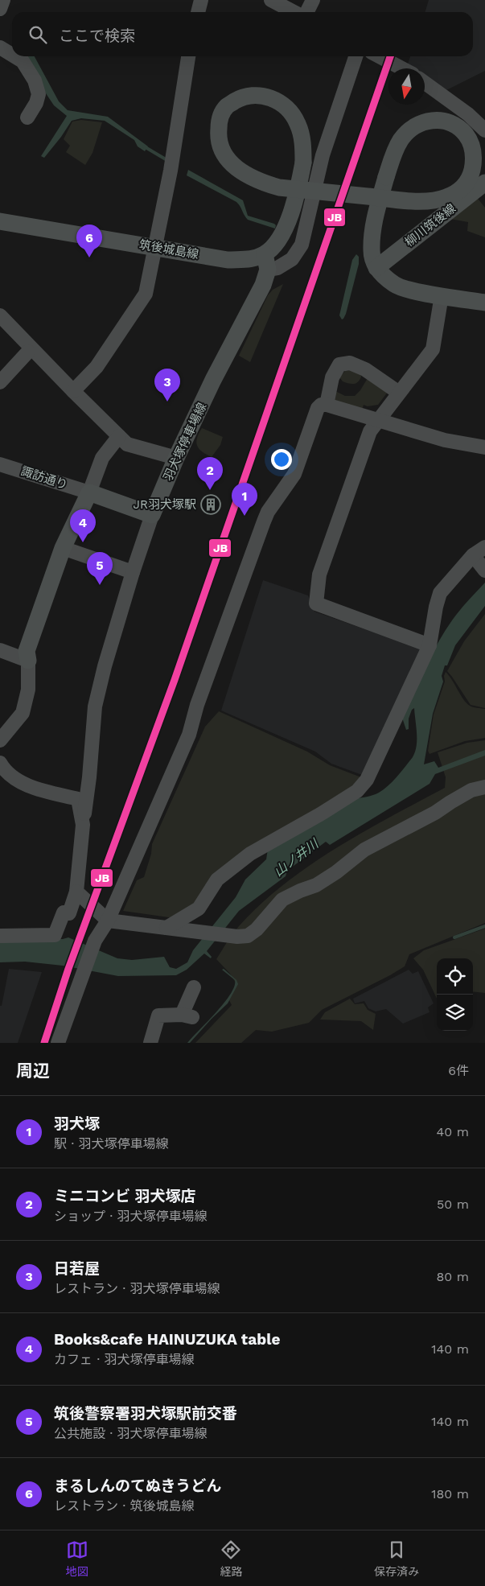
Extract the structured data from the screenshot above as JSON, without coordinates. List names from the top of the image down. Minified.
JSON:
{"streets":{"main road":["柳川筑後線","筑後城島線","羽犬塚停車場線"],"street":["諏訪通り"]},"crossings":[["筑後城島線","羽犬塚停車場線"]],"water":["山ノ井川"],"places":{"building":["JR羽犬塚駅"]},"lines":["transit line JB"],"north":"bottom","page":{"search":"ここで検索","pins":["6","3","2","1","4","5"],"heading":["周辺","6件"],"list":[{"mark":"1","name":"羽犬塚","note":"駅 · 羽犬塚停車場線","value":"40 m"},{"mark":"2","name":"ミニコンビ 羽犬塚店","note":"ショップ · 羽犬塚停車場線","value":"50 m"},{"mark":"3","name":"日若屋","note":"レストラン · 羽犬塚停車場線","value":"80 m"},{"mark":"4","name":"Books&cafe HAINUZUKA table","note":"カフェ · 羽犬塚停車場線","value":"140 m"},{"mark":"5","name":"筑後警察署羽犬塚駅前交番","note":"公共施設 · 羽犬塚停車場線","value":"140 m"},{"mark":"6","name":"まるしんのてぬきうどん","note":"レストラン · 筑後城島線","value":"180 m"}],"nav":["地図","経路","保存済み"]}}
